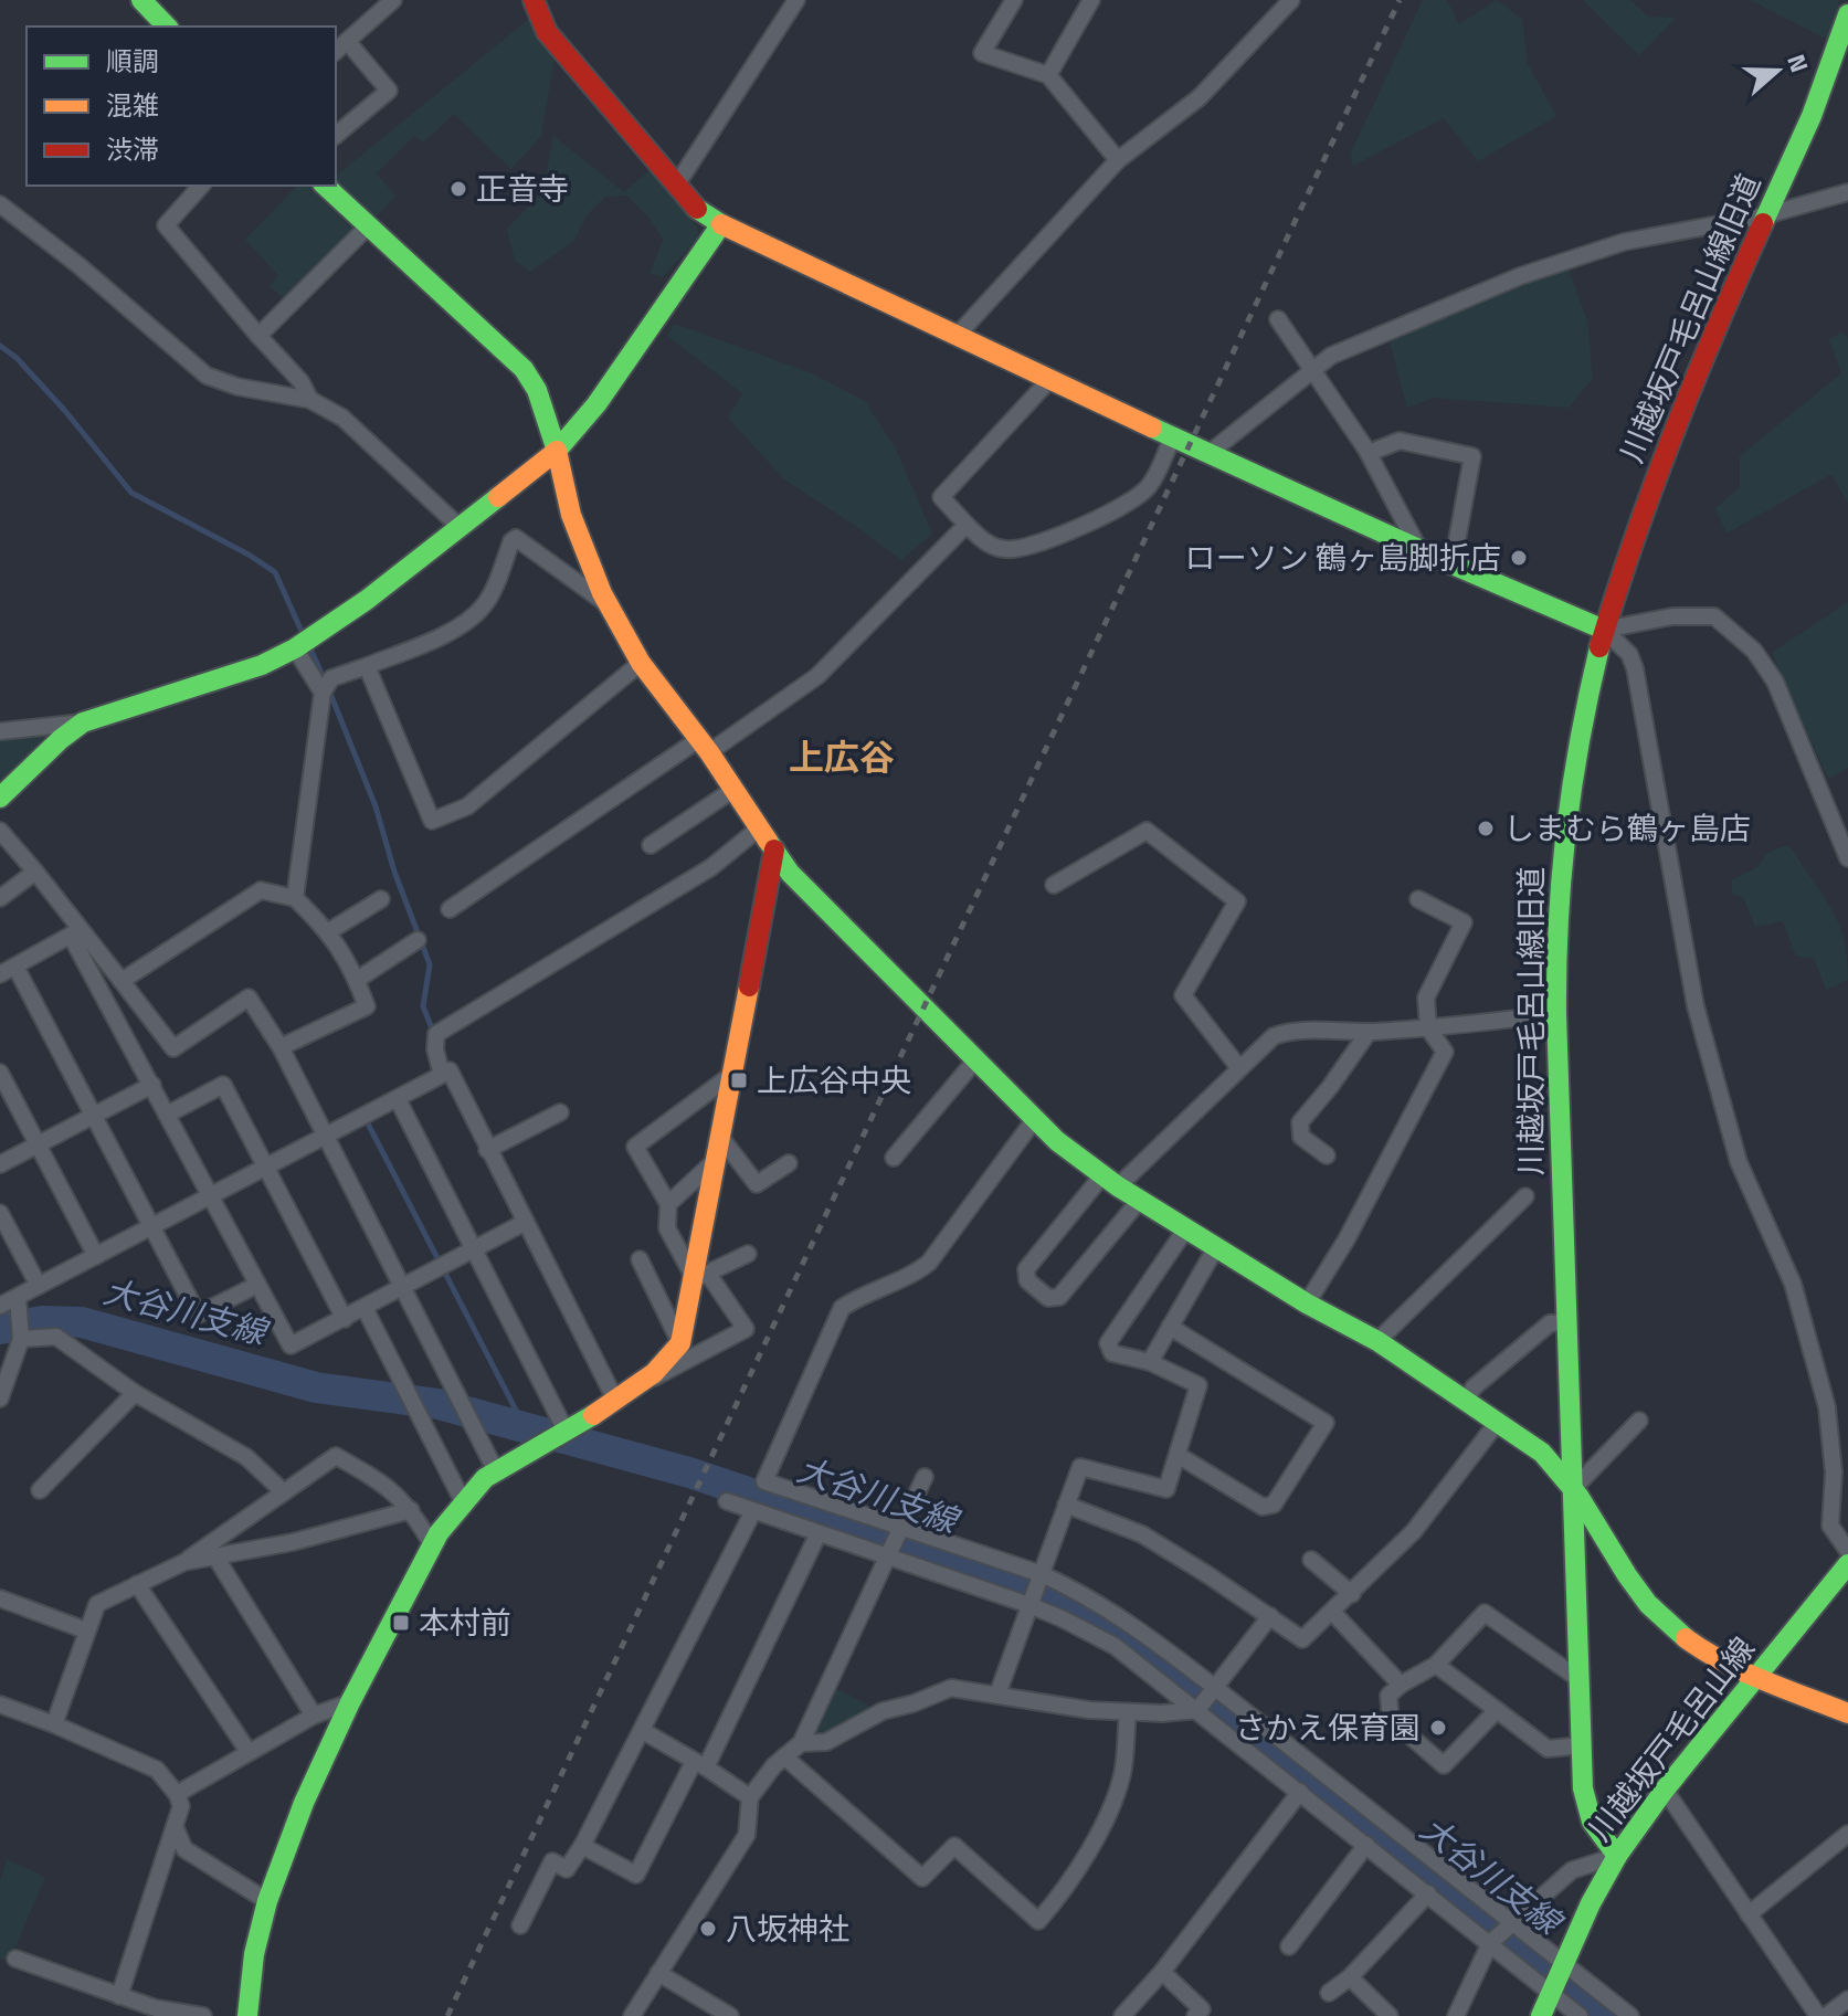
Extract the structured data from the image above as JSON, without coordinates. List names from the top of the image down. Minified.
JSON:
{"streets":{"street":["川越坂戸毛呂山線旧道","川越坂戸毛呂山線"]},"crossings":[["川越坂戸毛呂山線旧道","川越坂戸毛呂山線"]],"districts":["上広谷"],"water":["大谷川支線"],"places":{"other":["正音寺","ローソン 鶴ヶ島脚折店","しまむら鶴ヶ島店","さかえ保育園","八坂神社"],"transit":["上広谷中央","本村前"]},"legend":["順調","混雑","渋滞"],"north":"right"}
